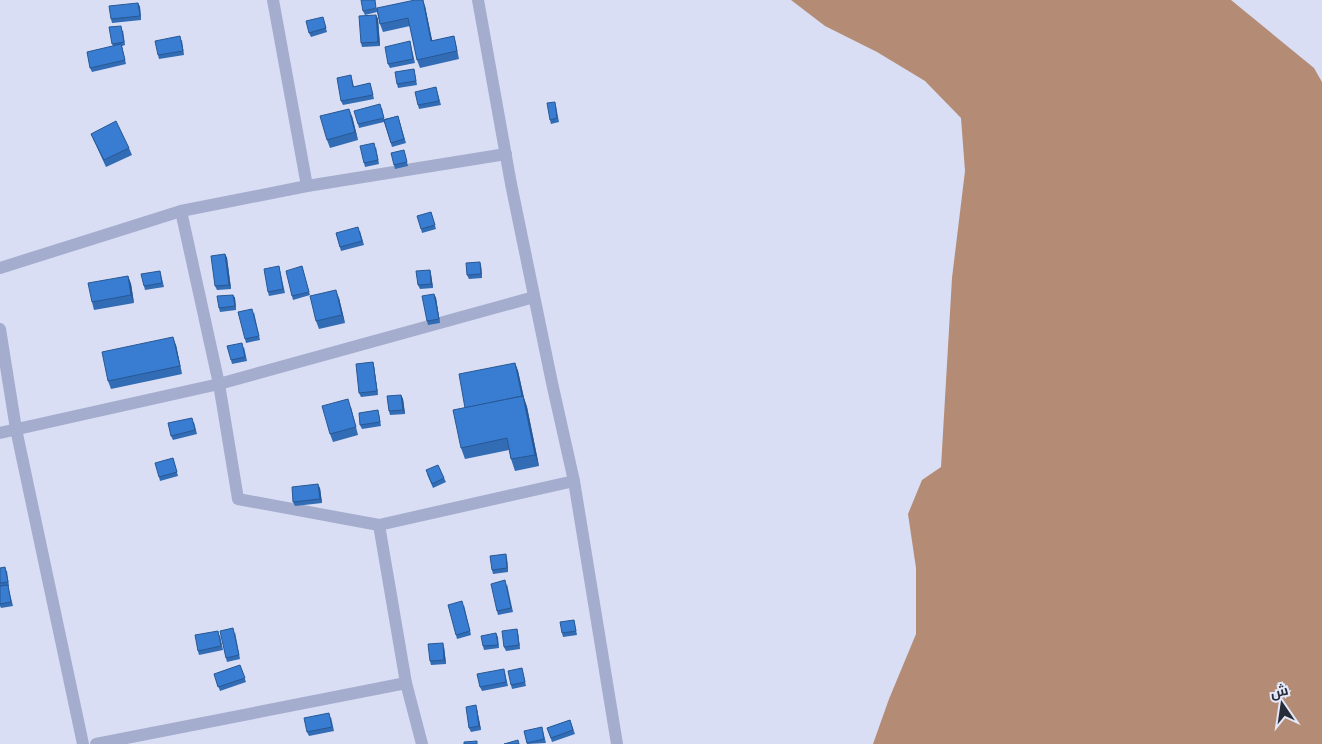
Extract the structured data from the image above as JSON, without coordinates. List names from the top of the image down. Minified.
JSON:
{"north":"top"}
